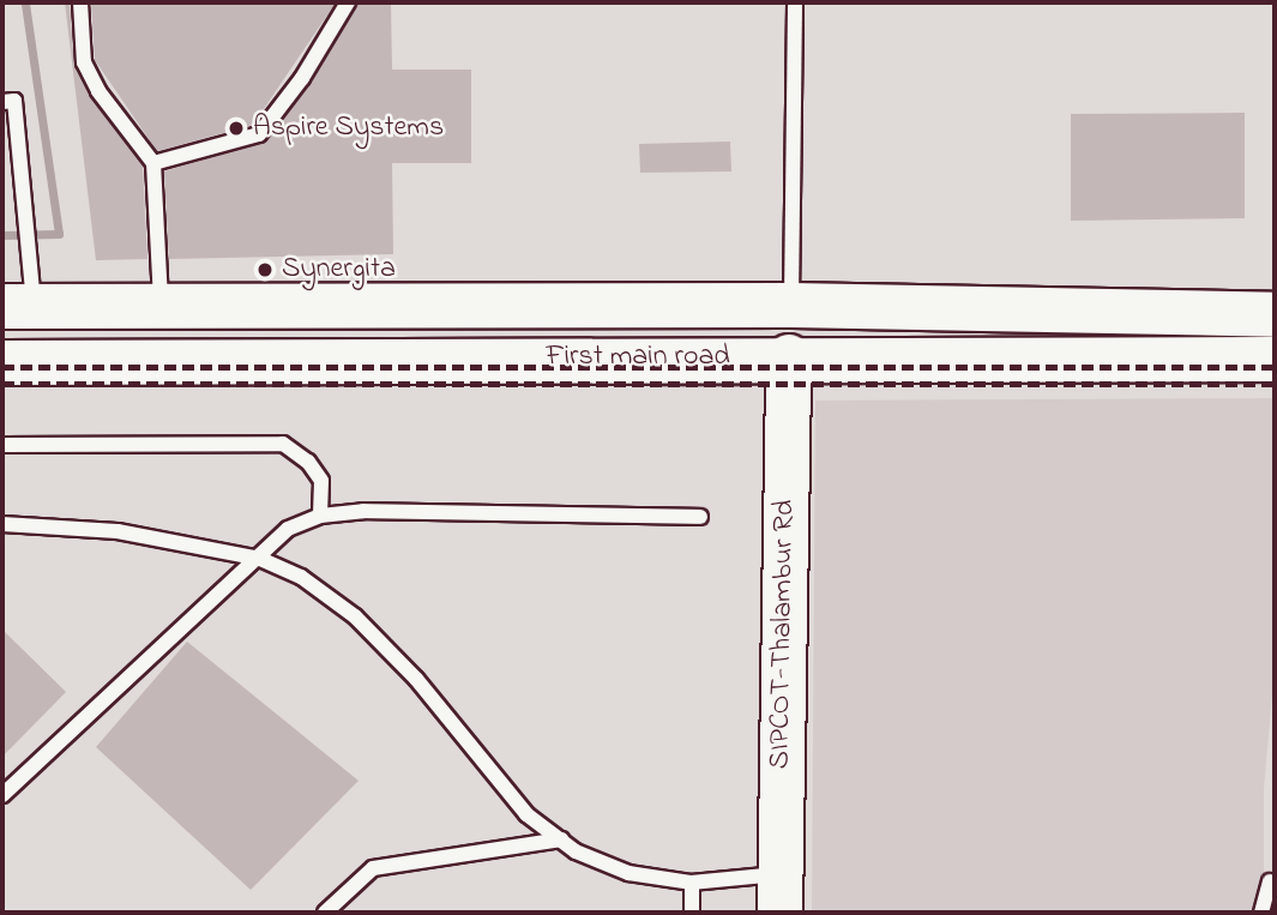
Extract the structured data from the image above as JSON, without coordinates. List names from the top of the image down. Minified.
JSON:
{"streets":{"street":["First main road","SIPCOT-Thalambur Rd"]},"crossings":[["First main road","SIPCOT-Thalambur Rd"]],"places":["Aspire Systems","Synergita"]}
